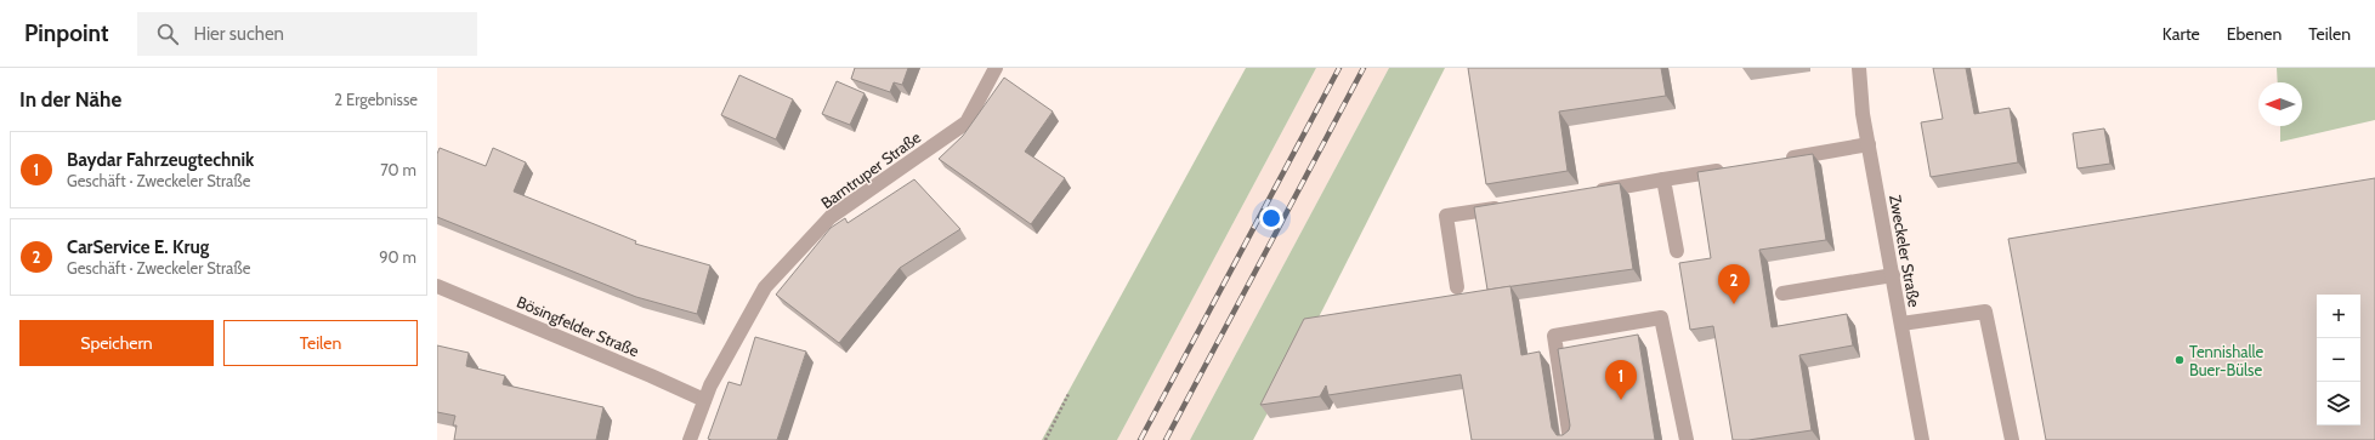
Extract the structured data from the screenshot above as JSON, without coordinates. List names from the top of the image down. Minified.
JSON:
{"streets":{"street":["Barntruper Straße","Zweckeler Straße","Bösingfelder Straße"]},"crossings":[["Barntruper Straße","Bösingfelder Straße"]],"places":["Tennishalle Buer-Bülse"],"north":"left","page":{"header":"Pinpoint","search":"Hier suchen","nav":["Karte","Ebenen","Teilen"],"heading":["In der Nähe","2 Ergebnisse"],"list":[{"mark":"1","name":"Baydar Fahrzeugtechnik","note":"Geschäft · Zweckeler Straße","value":"70 m"},{"mark":"2","name":"CarService E. Krug","note":"Geschäft · Zweckeler Straße","value":"90 m"}],"pins":["2","1"],"map_buttons":["+","−"],"buttons":["Speichern","Teilen"]}}
